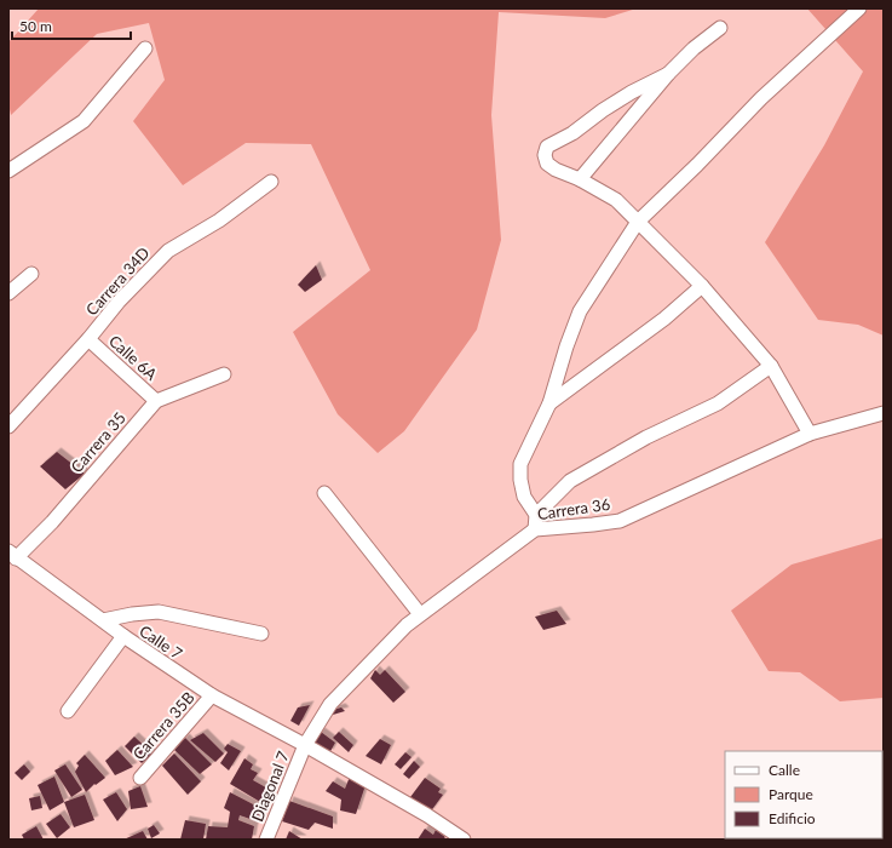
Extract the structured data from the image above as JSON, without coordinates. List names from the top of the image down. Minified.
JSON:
{"streets":{"street":["Carrera 34D","Calle 6A","Carrera 35","Carrera 36","Calle 7","Carrera 35B","Diagonal 7"]},"crossings":[["Carrera 34D","Calle 6A"],["Calle 6A","Carrera 35"],["Carrera 35","Calle 7"],["Carrera 36","Calle 7"],["Carrera 36","Diagonal 7"],["Calle 7","Carrera 35B"],["Calle 7","Diagonal 7"]],"legend":["Calle","Parque","Edificio"],"scale_bar":"50 m"}
